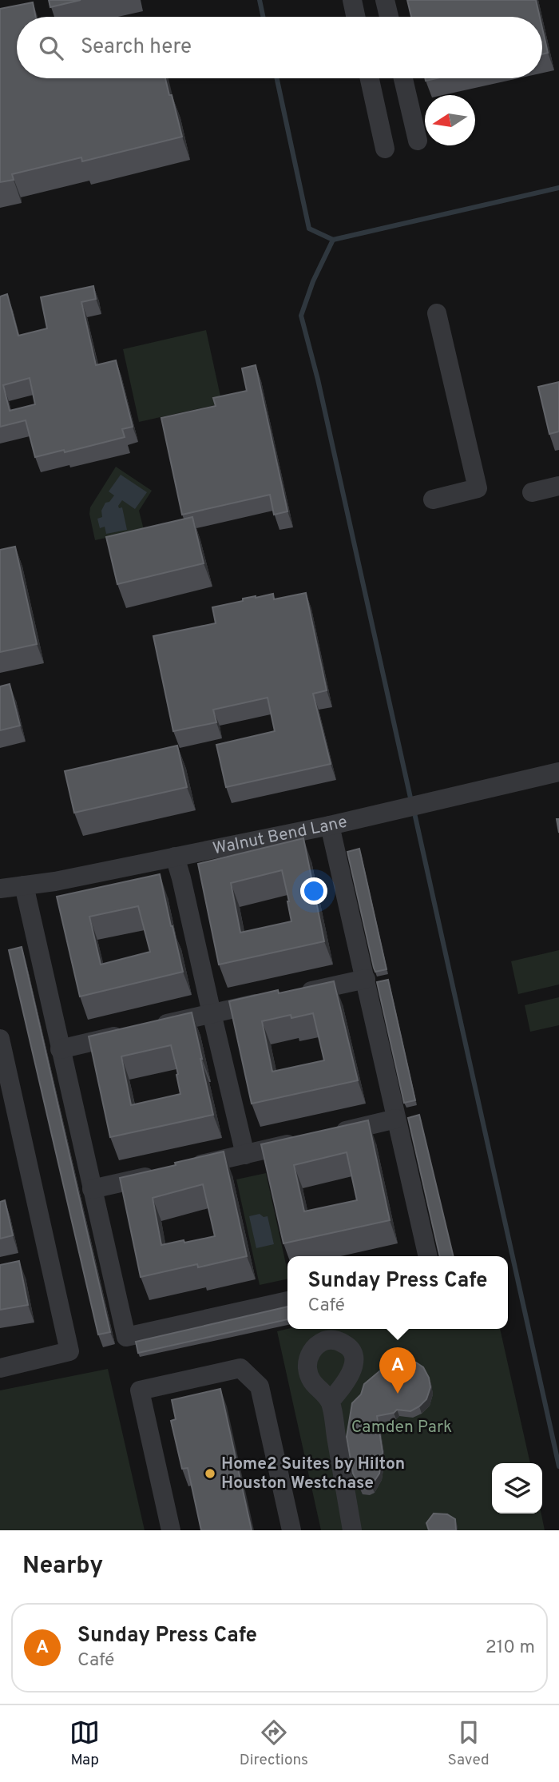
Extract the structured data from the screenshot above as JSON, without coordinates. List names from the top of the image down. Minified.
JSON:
{"streets":{"street":["Walnut Bend Lane"]},"parks":["Camden Park"],"places":["Home2 Suites by Hilton Houston Westchase"],"north":"left","page":{"search":"Search here","popup":["Sunday Press Cafe","Café"],"pins":"A","heading":"Nearby","list":[{"mark":"A","name":"Sunday Press Cafe","note":"Café","value":"210 m"}],"nav":["Map","Directions","Saved"]}}
